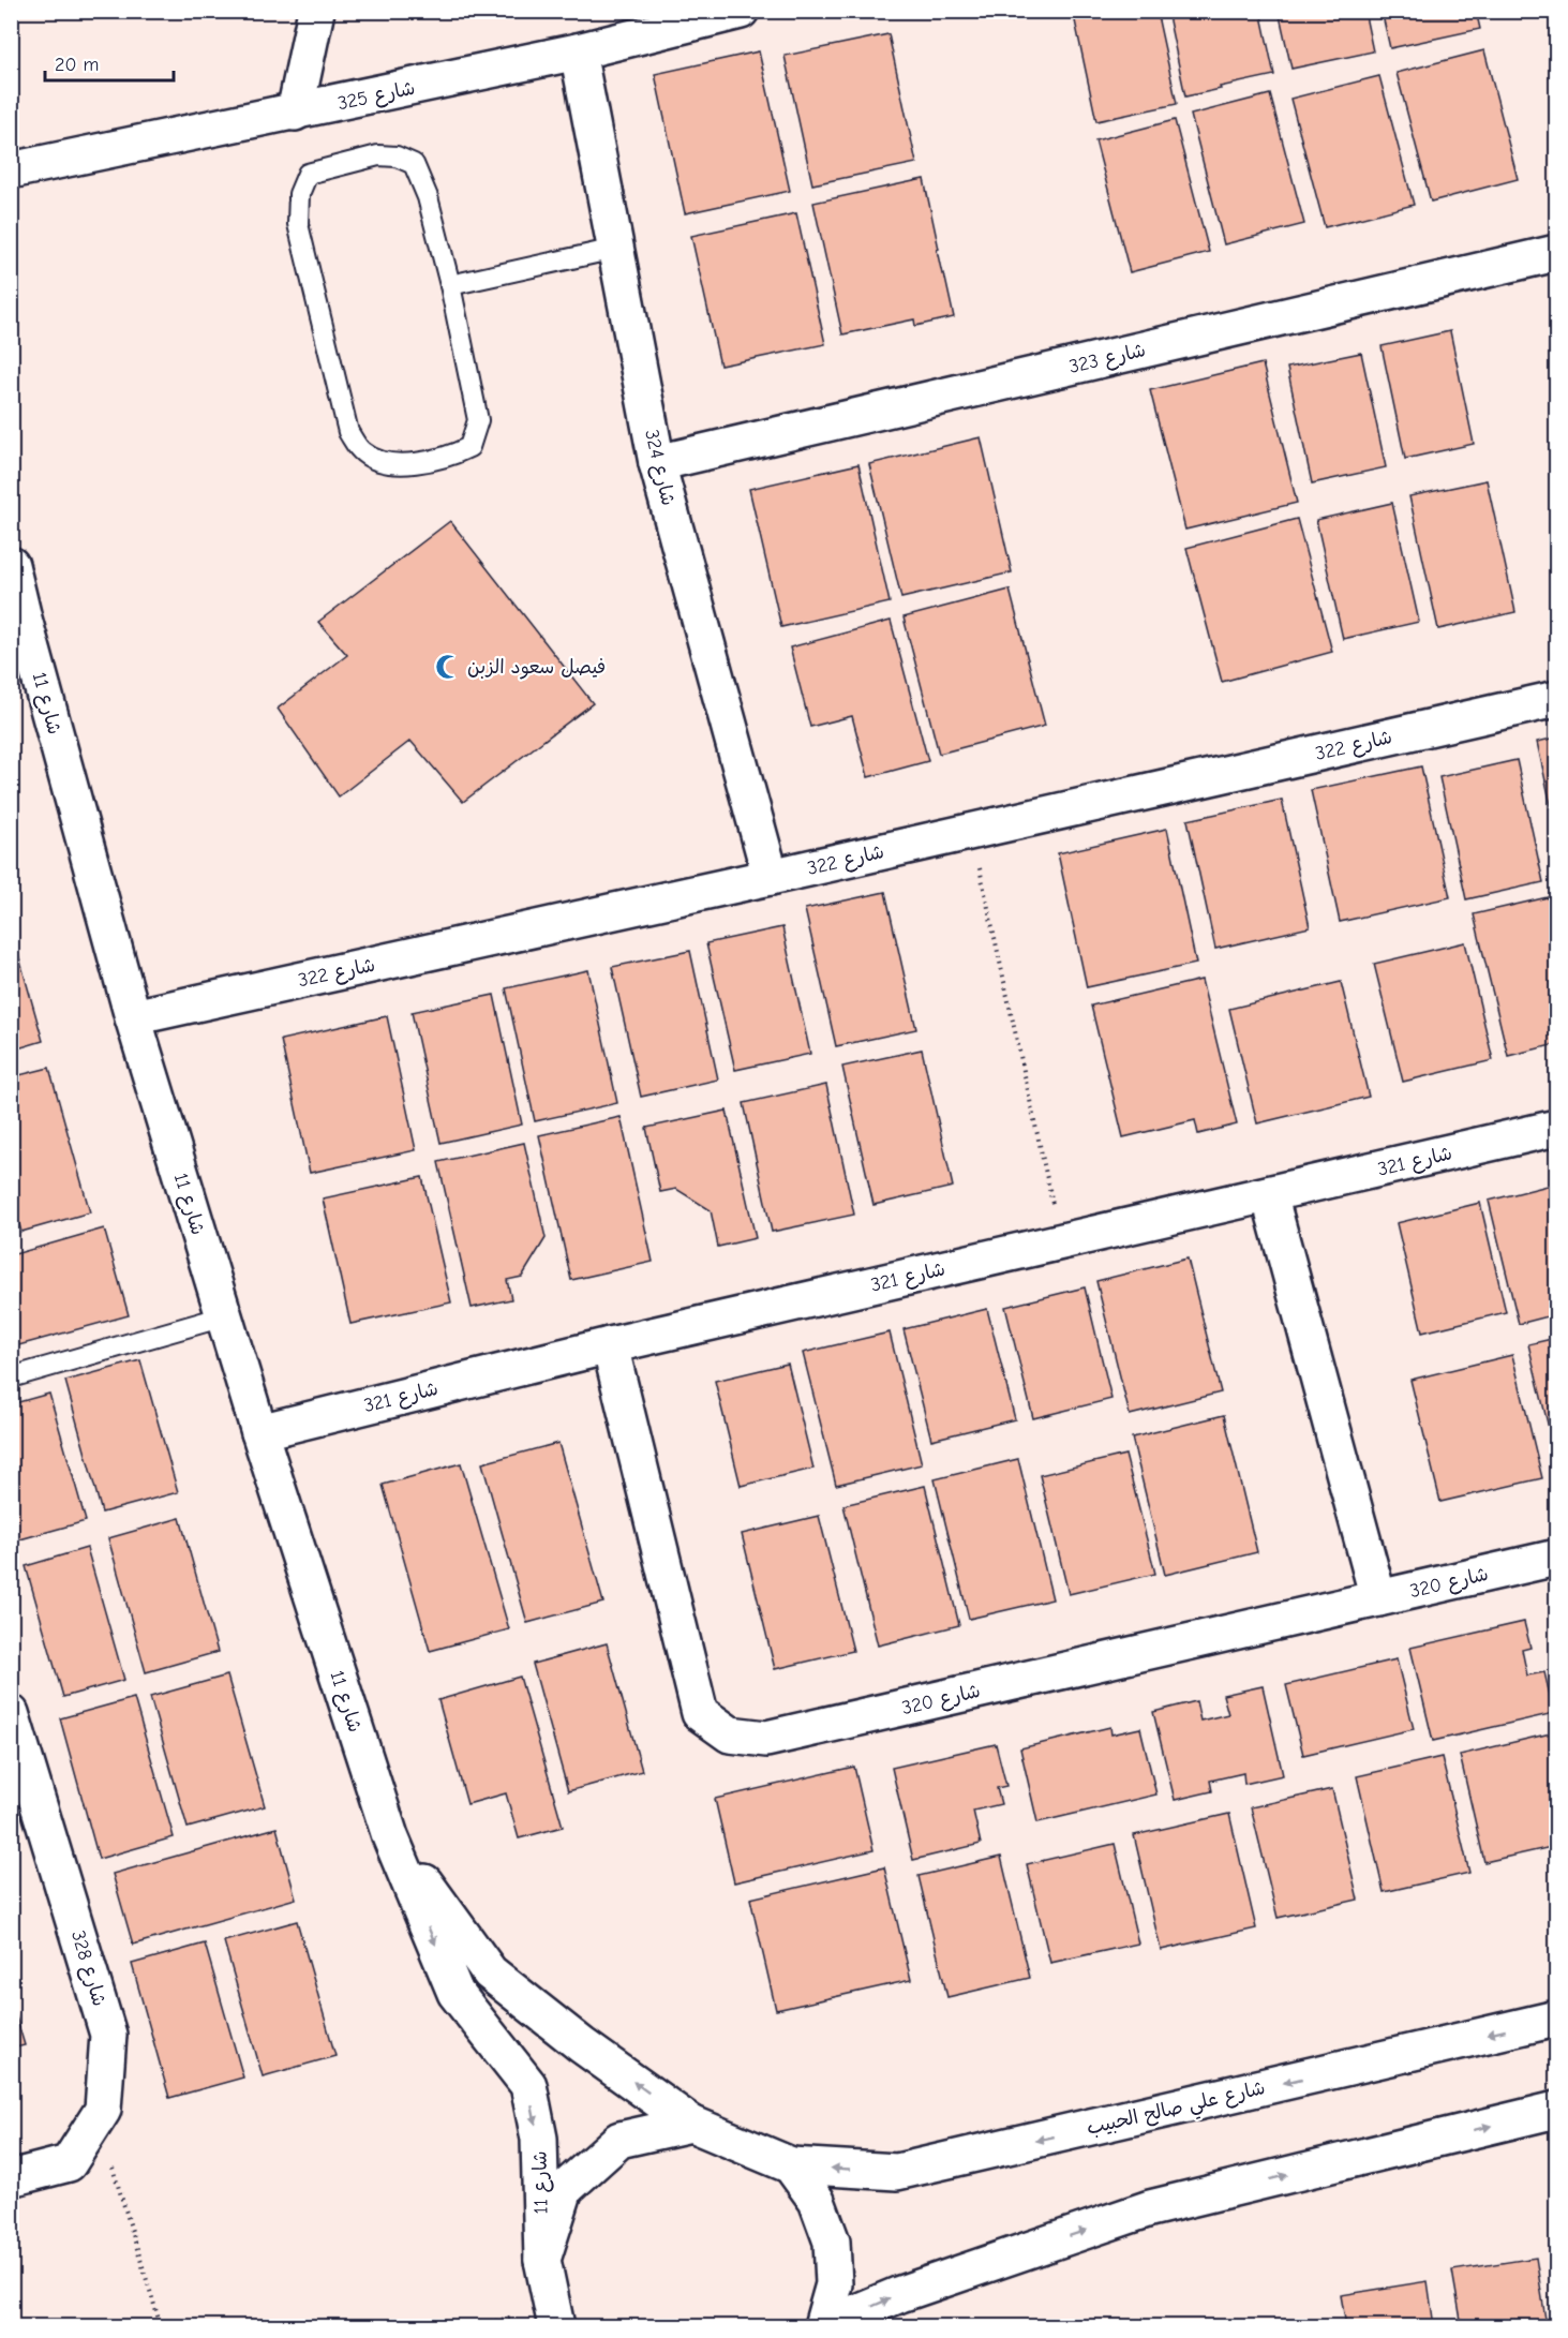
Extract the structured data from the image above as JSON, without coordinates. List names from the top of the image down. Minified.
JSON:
{"streets":{"street":["شارع 325","شارع 323","شارع 324","شارع 11","شارع 322","شارع 321","شارع 320","شارع 328","شارع علي صالح الحبيب"]},"crossings":[["شارع 325","شارع 324"],["شارع 323","شارع 324"],["شارع 324","شارع 322"],["شارع 11","شارع 322"],["شارع 11","شارع 321"],["شارع 11","شارع علي صالح الحبيب"],["شارع 321","شارع 320"]],"places":{"mosque":["فيصل سعود الزبن"]},"scale_bar":"20 m"}
